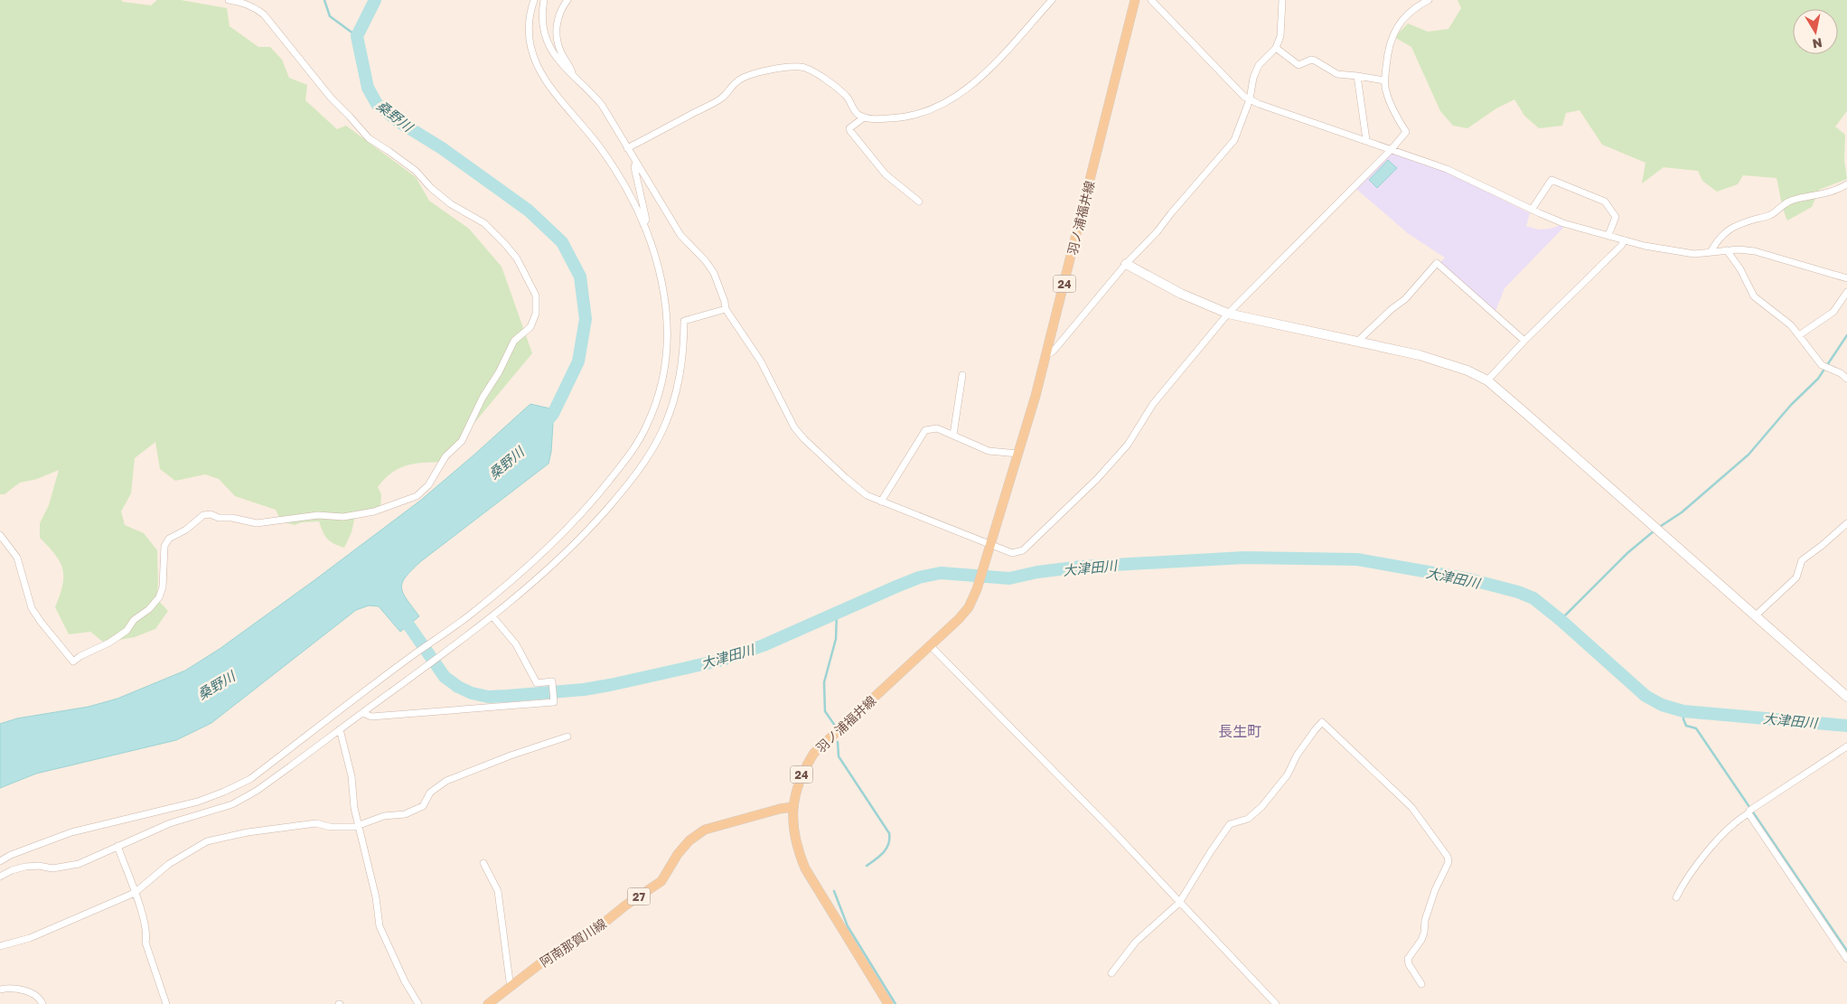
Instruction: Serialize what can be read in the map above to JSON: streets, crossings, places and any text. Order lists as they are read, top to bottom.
{
  "streets": {
    "main road": [
      "羽ノ浦福井線",
      "24",
      "27",
      "阿南那賀川線"
    ]
  },
  "crossings": [
    ["羽ノ浦福井線", "阿南那賀川線"]
  ],
  "districts": ["長生町"],
  "water": ["桑野川", "大津田川"],
  "north": "bottom"
}
